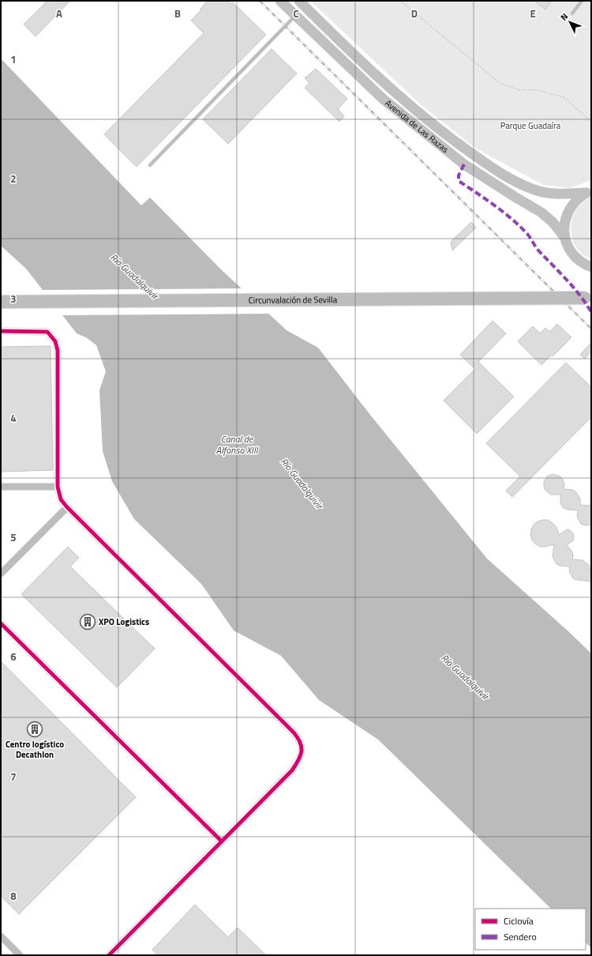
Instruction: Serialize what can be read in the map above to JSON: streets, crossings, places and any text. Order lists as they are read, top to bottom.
{
  "streets": {
    "highway": ["Circunvalación de Sevilla"],
    "main road": ["Avenida de Las Razas"]
  },
  "water": ["Río Guadalquivir", "Canal de Alfonso XIII"],
  "parks": ["Parque Guadaíra"],
  "places": {
    "building": ["XPO Logistics", "Centro logístico Decathlon"]
  },
  "legend": ["Ciclovía", "Sendero"],
  "north": "top left",
  "grid": {
    "columns": [
      "A",
      "B",
      "C",
      "D",
      "E"
    ],
    "rows": [
      "1",
      "2",
      "3",
      "4",
      "5",
      "6",
      "7",
      "8"
    ]
  }
}
